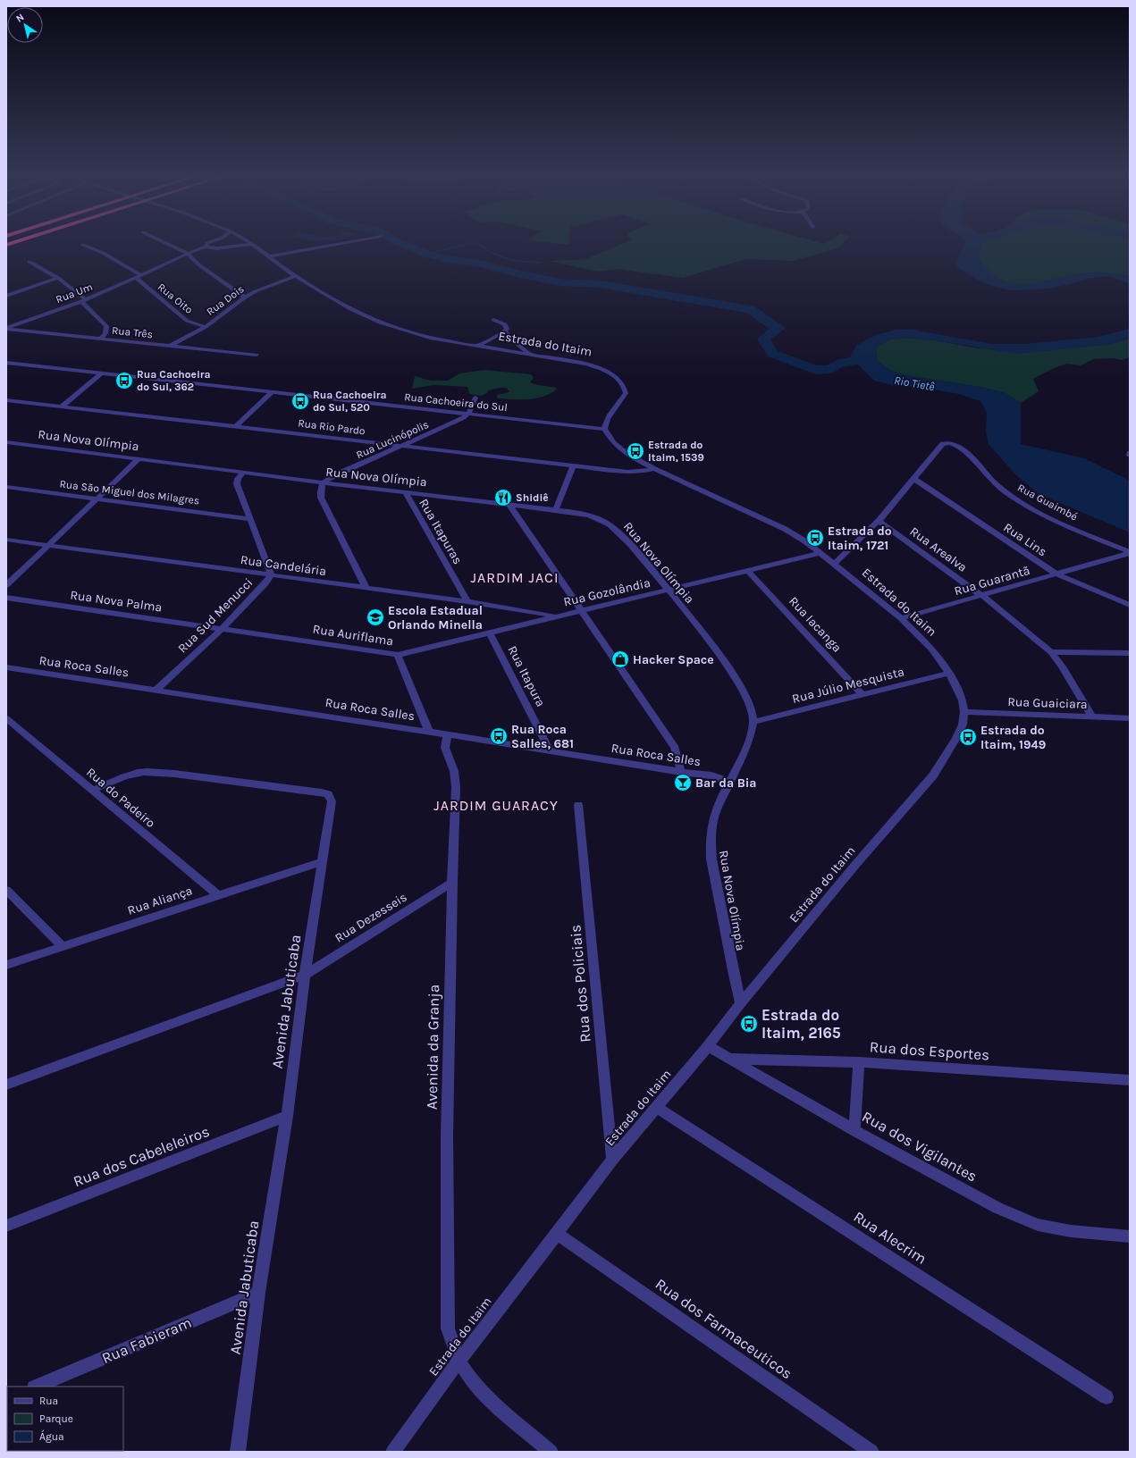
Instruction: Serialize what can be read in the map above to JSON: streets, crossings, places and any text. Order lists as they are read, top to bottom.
{
  "streets": {
    "street": [
      "Rua Um",
      "Rua Oito",
      "Rua Dois",
      "Rua Três",
      "Estrada do Itaim",
      "Rua Cachoeira do Sul",
      "Rua Rio Pardo",
      "Rua Lucinópolis",
      "Rua Nova Olímpia",
      "Rua São Miguel dos Milagres",
      "Rua Guaimbé",
      "Rua Itapuras",
      "Rua Lins",
      "Rua Arealva",
      "Rua Candelária",
      "Rua Guarantã",
      "Rua Gozolândia",
      "Rua Nova Palma",
      "Rua Sud Menucci",
      "Rua Iacanga",
      "Rua Auriflama",
      "Rua Roca Salles",
      "Rua Itapura",
      "Rua Júlio Mesquista",
      "Rua Guaiciara",
      "Rua do Padeiro",
      "Rua Aliança",
      "Rua Dezesseis",
      "Rua dos Policiais",
      "Avenida Jabuticaba",
      "Avenida da Granja",
      "Rua dos Esportes",
      "Rua dos Vigilantes",
      "Rua dos Cabeleleiros",
      "Rua Alecrim",
      "Rua dos Farmaceuticos",
      "Rua Fabieram"
    ]
  },
  "crossings": [
    ["Rua Um", "Rua Oito"],
    ["Rua Um", "Rua Três"],
    ["Rua Um", "Estrada do Itaim"],
    ["Rua Oito", "Rua Dois"],
    ["Rua Dois", "Rua Três"],
    ["Rua Dois", "Estrada do Itaim"],
    ["Estrada do Itaim", "Rua Cachoeira do Sul"],
    ["Estrada do Itaim", "Rua Rio Pardo"],
    ["Estrada do Itaim", "Rua Nova Olímpia"],
    ["Estrada do Itaim", "Rua Guaimbé"],
    ["Estrada do Itaim", "Rua Guarantã"],
    ["Estrada do Itaim", "Rua Gozolândia"],
    ["Estrada do Itaim", "Rua Júlio Mesquista"],
    ["Estrada do Itaim", "Rua Guaiciara"],
    ["Estrada do Itaim", "Rua dos Policiais"],
    ["Estrada do Itaim", "Avenida da Granja"],
    ["Estrada do Itaim", "Rua dos Vigilantes"],
    ["Estrada do Itaim", "Rua Alecrim"],
    ["Estrada do Itaim", "Rua dos Farmaceuticos"],
    ["Rua Cachoeira do Sul", "Rua Lucinópolis"],
    ["Rua Rio Pardo", "Rua Lucinópolis"],
    ["Rua Lucinópolis", "Rua Nova Olímpia"],
    ["Rua Nova Olímpia", "Rua Itapuras"],
    ["Rua Nova Olímpia", "Rua Gozolândia"],
    ["Rua Nova Olímpia", "Rua Sud Menucci"],
    ["Rua Nova Olímpia", "Rua Roca Salles"],
    ["Rua Nova Olímpia", "Rua Júlio Mesquista"],
    ["Rua São Miguel dos Milagres", "Rua Sud Menucci"],
    ["Rua Guaimbé", "Rua Lins"],
    ["Rua Guaimbé", "Rua Arealva"],
    ["Rua Guaimbé", "Rua Guarantã"],
    ["Rua Itapuras", "Rua Candelária"],
    ["Rua Lins", "Rua Guarantã"],
    ["Rua Arealva", "Rua Guarantã"],
    ["Rua Arealva", "Rua Guaiciara"],
    ["Rua Candelária", "Rua Gozolândia"],
    ["Rua Candelária", "Rua Sud Menucci"],
    ["Rua Gozolândia", "Rua Iacanga"],
    ["Rua Gozolândia", "Rua Auriflama"],
    ["Rua Gozolândia", "Rua Itapura"],
    ["Rua Nova Palma", "Rua Sud Menucci"],
    ["Rua Nova Palma", "Rua Auriflama"],
    ["Rua Sud Menucci", "Rua Auriflama"],
    ["Rua Sud Menucci", "Rua Roca Salles"],
    ["Rua Iacanga", "Rua Júlio Mesquista"],
    ["Rua Auriflama", "Rua Roca Salles"],
    ["Rua Roca Salles", "Rua Itapura"],
    ["Rua Roca Salles", "Avenida da Granja"],
    ["Rua do Padeiro", "Rua Aliança"],
    ["Rua do Padeiro", "Avenida Jabuticaba"],
    ["Rua Aliança", "Avenida Jabuticaba"],
    ["Rua Dezesseis", "Avenida Jabuticaba"],
    ["Rua Dezesseis", "Avenida da Granja"],
    ["Avenida Jabuticaba", "Rua dos Cabeleleiros"],
    ["Avenida Jabuticaba", "Rua Fabieram"],
    ["Rua dos Esportes", "Rua dos Vigilantes"]
  ],
  "districts": ["JARDIM JACI", "JARDIM GUARACY"],
  "water": ["Rio Tietê"],
  "places": {
    "bus stop": [
      "Rua Cachoeira do Sul, 362",
      "Rua Cachoeira do Sul, 520",
      "Estrada do Itaim, 1539",
      "Estrada do Itaim, 1721",
      "Rua Roca Salles, 681",
      "Estrada do Itaim, 1949",
      "Estrada do Itaim, 2165"
    ],
    "restaurant": ["Shidiê"],
    "school or university": ["Escola Estadual Orlando Minella"],
    "shop": ["Hacker Space"],
    "bar": ["Bar da Bia"]
  },
  "legend": ["Rua", "Parque", "Água"],
  "north": "top left"
}
